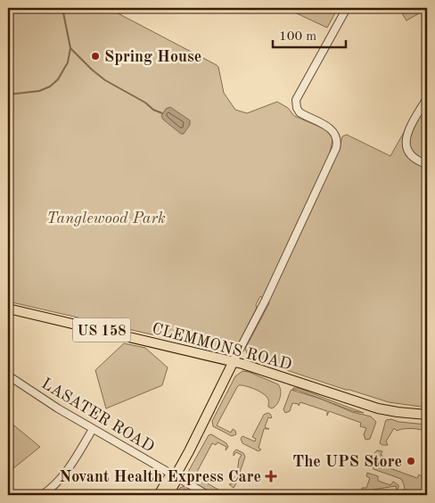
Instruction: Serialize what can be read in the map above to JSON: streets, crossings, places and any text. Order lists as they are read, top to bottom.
{
  "streets": {
    "main road": ["US 158", "CLEMMONS ROAD"],
    "street": ["LASATER ROAD"]
  },
  "parks": ["Tanglewood Park"],
  "places": {
    "other": ["Spring House", "The UPS Store"],
    "health": ["Novant Health Express Care"]
  },
  "scale_bar": "100 m"
}
